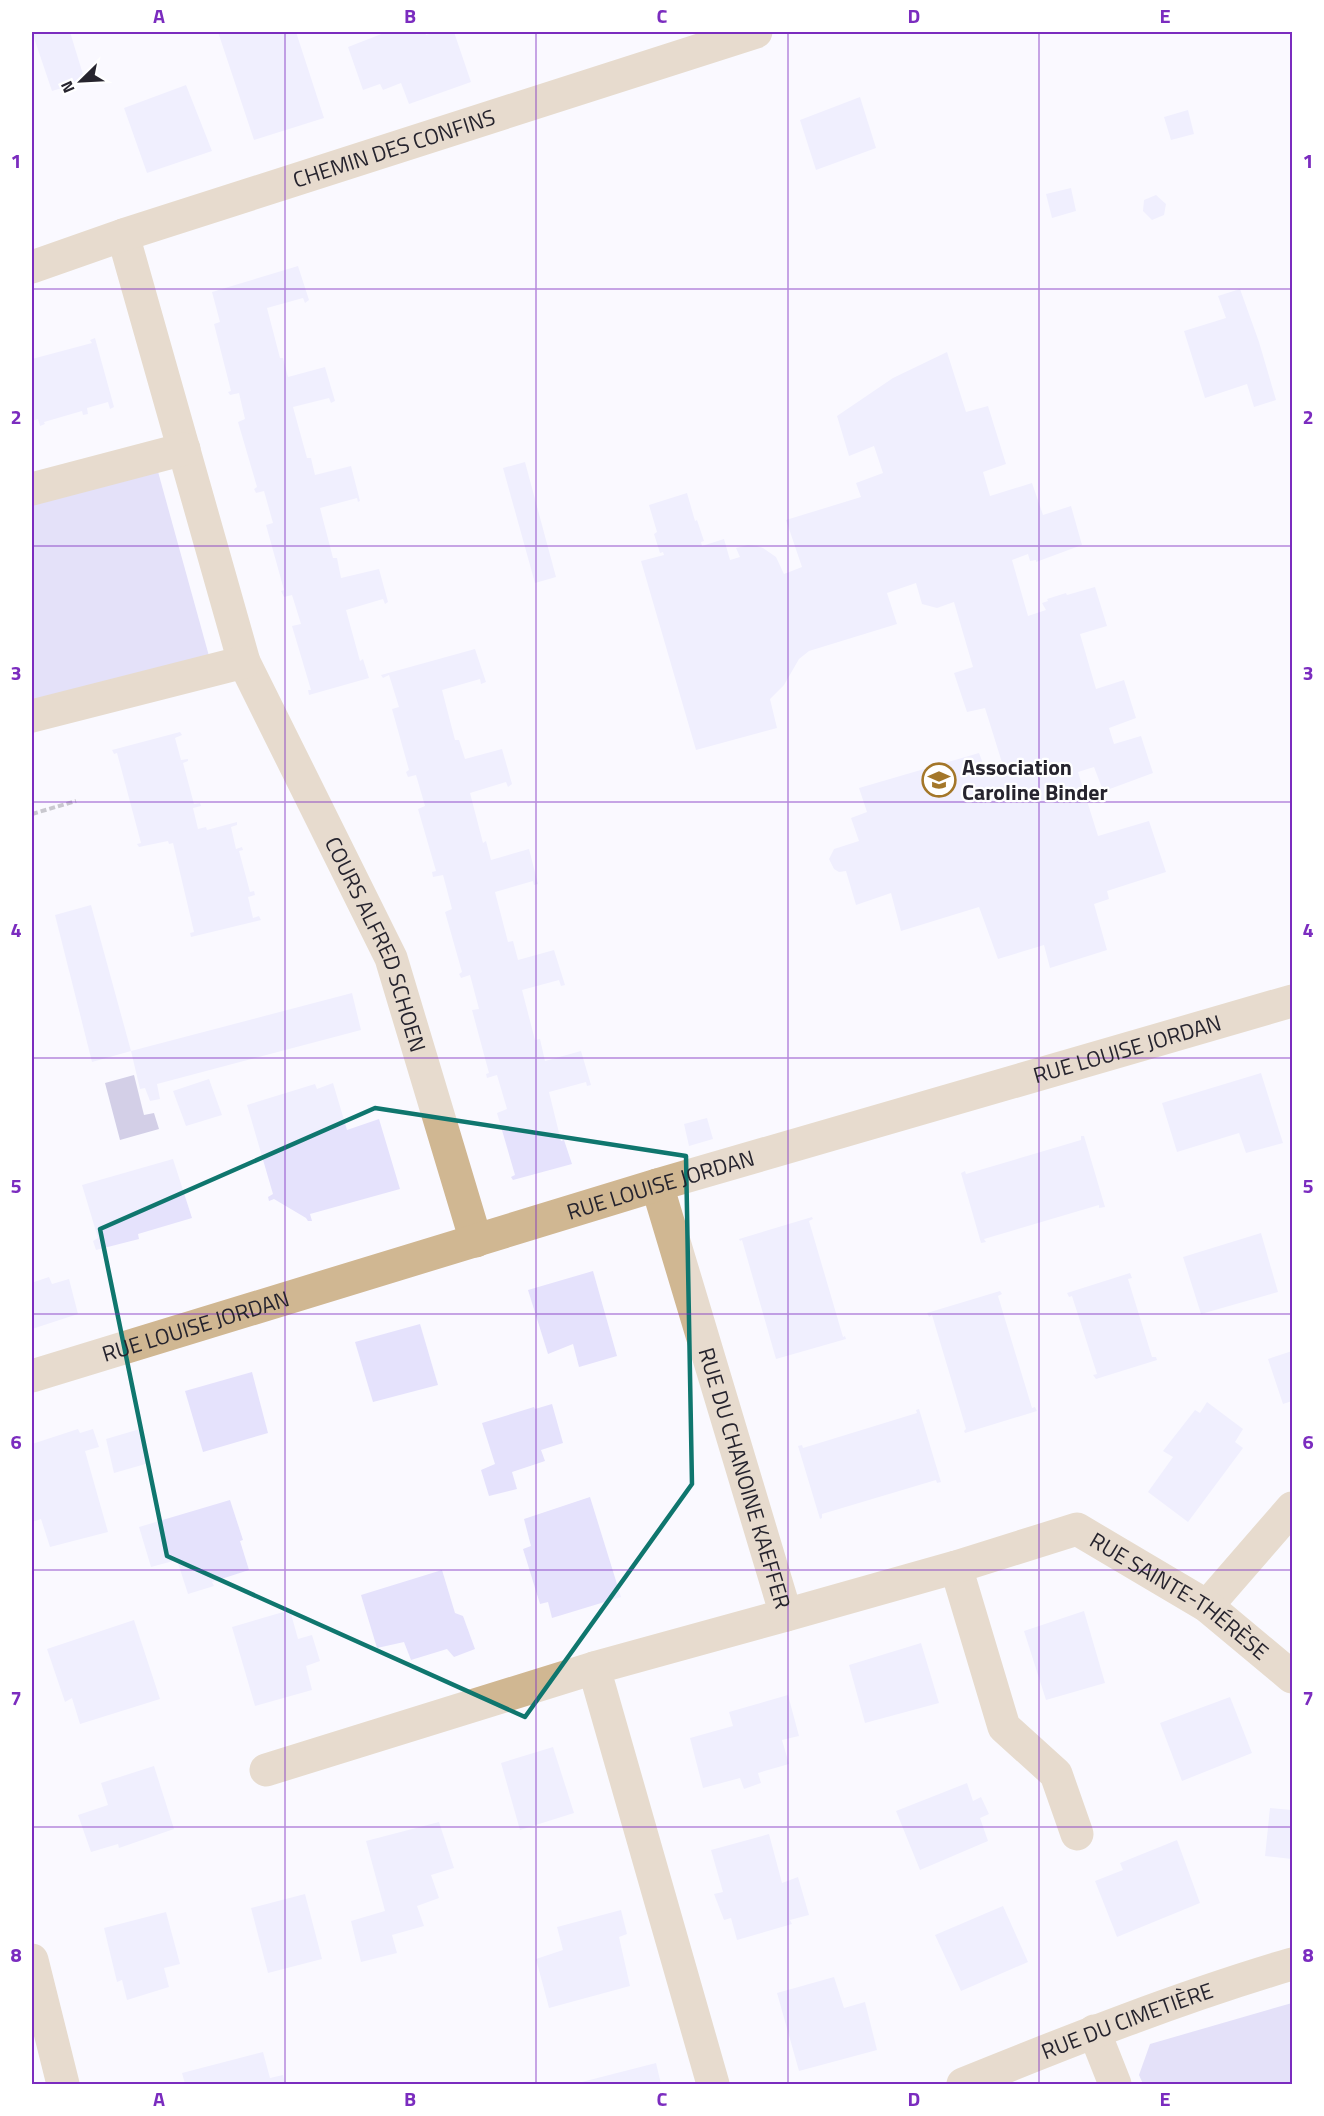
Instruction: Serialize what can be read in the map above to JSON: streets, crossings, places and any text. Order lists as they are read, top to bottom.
{
  "streets": {
    "street": [
      "CHEMIN DES CONFINS",
      "COURS ALFRED SCHOEN",
      "RUE LOUISE JORDAN",
      "RUE DU CHANOINE KAEFFER",
      "RUE SAINTE-THÉRÈSE",
      "RUE DU CIMETIÈRE"
    ]
  },
  "crossings": [
    ["CHEMIN DES CONFINS", "COURS ALFRED SCHOEN"],
    ["COURS ALFRED SCHOEN", "RUE LOUISE JORDAN"],
    ["RUE LOUISE JORDAN", "RUE DU CHANOINE KAEFFER"],
    ["RUE DU CHANOINE KAEFFER", "RUE SAINTE-THÉRÈSE"]
  ],
  "places": {
    "school or university": ["Association Caroline Binder"]
  },
  "north": "bottom left",
  "grid": {
    "columns": [
      "A",
      "B",
      "C",
      "D",
      "E"
    ],
    "rows": [
      "1",
      "2",
      "3",
      "4",
      "5",
      "6",
      "7",
      "8"
    ]
  }
}
